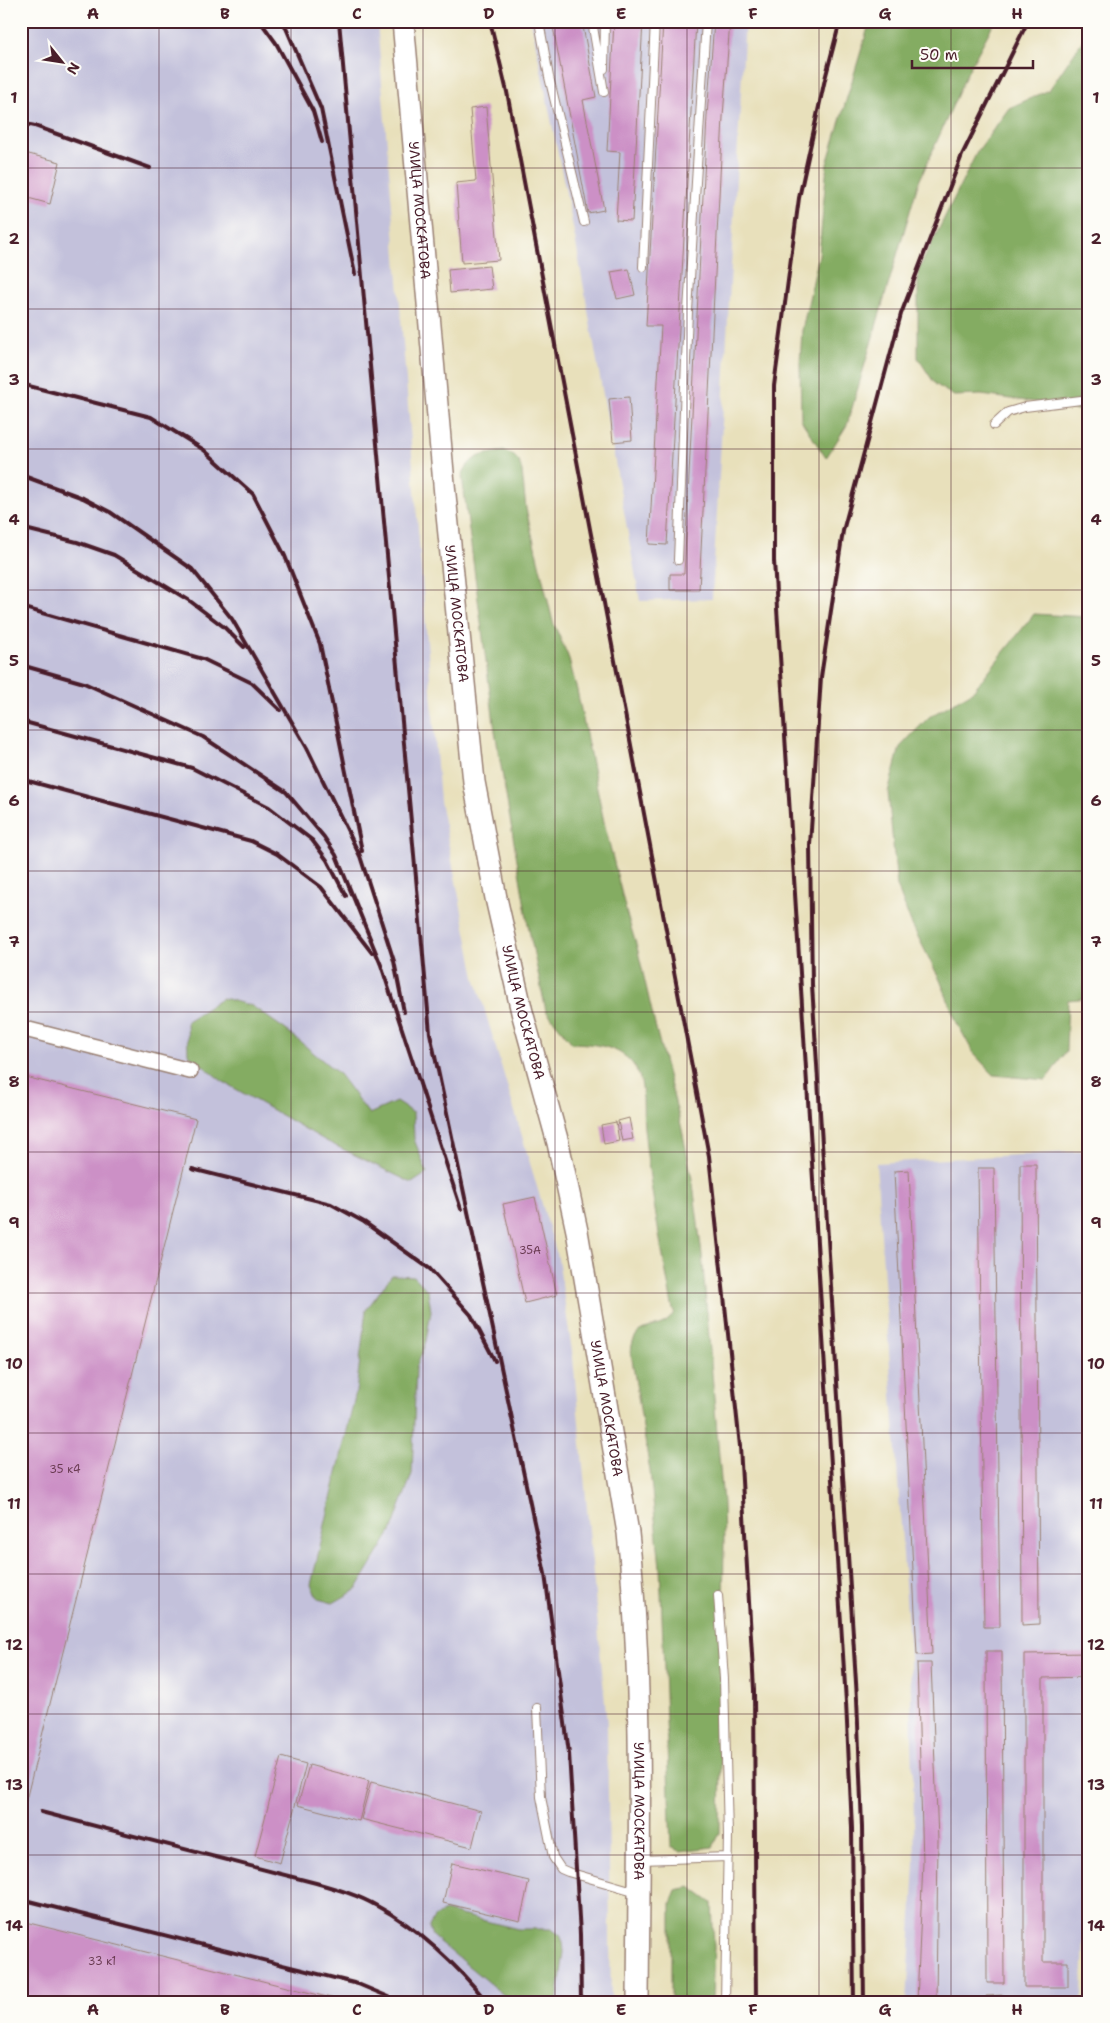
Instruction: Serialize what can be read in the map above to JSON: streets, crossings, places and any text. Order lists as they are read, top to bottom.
{
  "streets": {
    "main road": ["УЛИЦА МОСКАТОВА"]
  },
  "house_numbers": ["35А", "35 к4", "33 к1"],
  "scale_bar": "50 m",
  "north": "bottom right",
  "grid": {
    "columns": [
      "A",
      "B",
      "C",
      "D",
      "E",
      "F",
      "G",
      "H"
    ],
    "rows": [
      "1",
      "2",
      "3",
      "4",
      "5",
      "6",
      "7",
      "8",
      "9",
      "10",
      "11",
      "12",
      "13",
      "14"
    ]
  }
}
